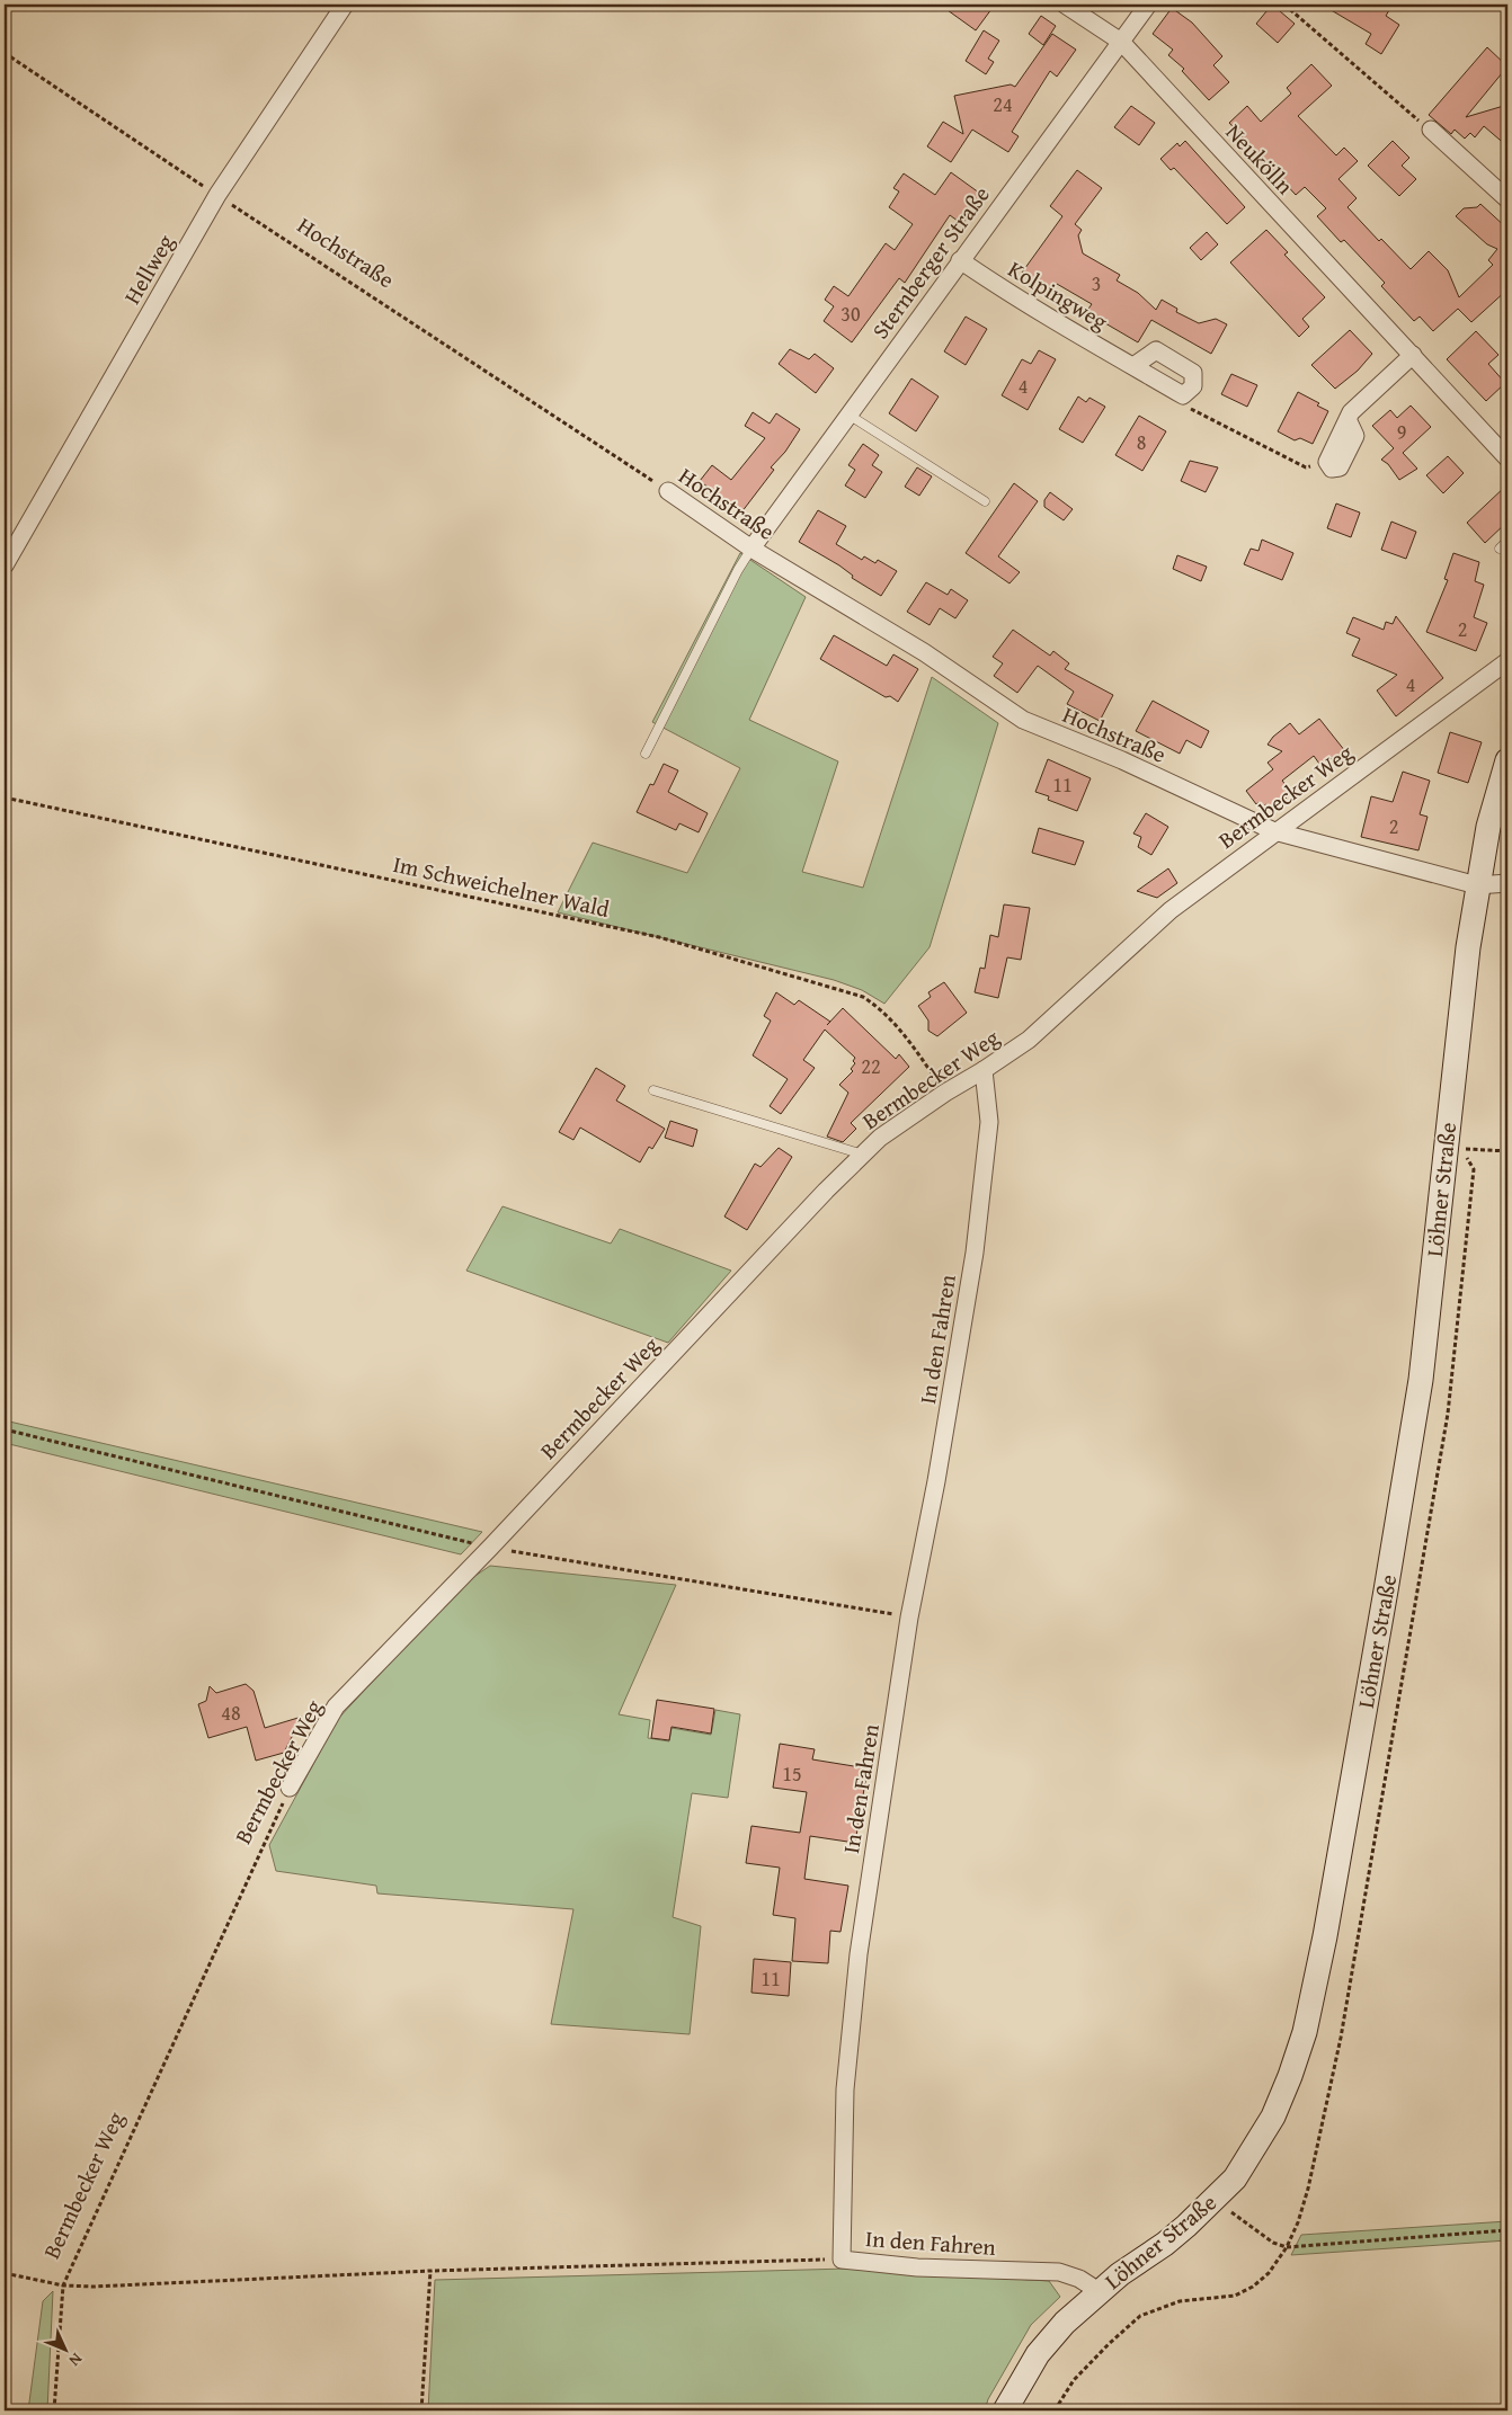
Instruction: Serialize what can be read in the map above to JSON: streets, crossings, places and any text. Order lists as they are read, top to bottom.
{
  "streets": {
    "main road": ["Löhner Straße"],
    "street": [
      "Neukölln",
      "Hochstraße",
      "Sternberger Straße",
      "Hellweg",
      "Kolpingweg",
      "Bermbecker Weg",
      "In den Fahren"
    ],
    "path": ["Im Schweichelner Wald"]
  },
  "crossings": [
    ["Neukölln", "Sternberger Straße"],
    ["Hochstraße", "Sternberger Straße"],
    ["Hochstraße", "Hellweg"],
    ["Hochstraße", "Bermbecker Weg"],
    ["Hochstraße", "Löhner Straße"],
    ["Sternberger Straße", "Kolpingweg"],
    ["Bermbecker Weg", "Im Schweichelner Wald"],
    ["Bermbecker Weg", "In den Fahren"],
    ["Löhner Straße", "In den Fahren"]
  ],
  "house_numbers": [
    "24",
    "3",
    "30",
    "4",
    "9",
    "8",
    "2",
    "4",
    "11",
    "2",
    "22",
    "48",
    "15",
    "11"
  ],
  "north": "bottom right"
}
